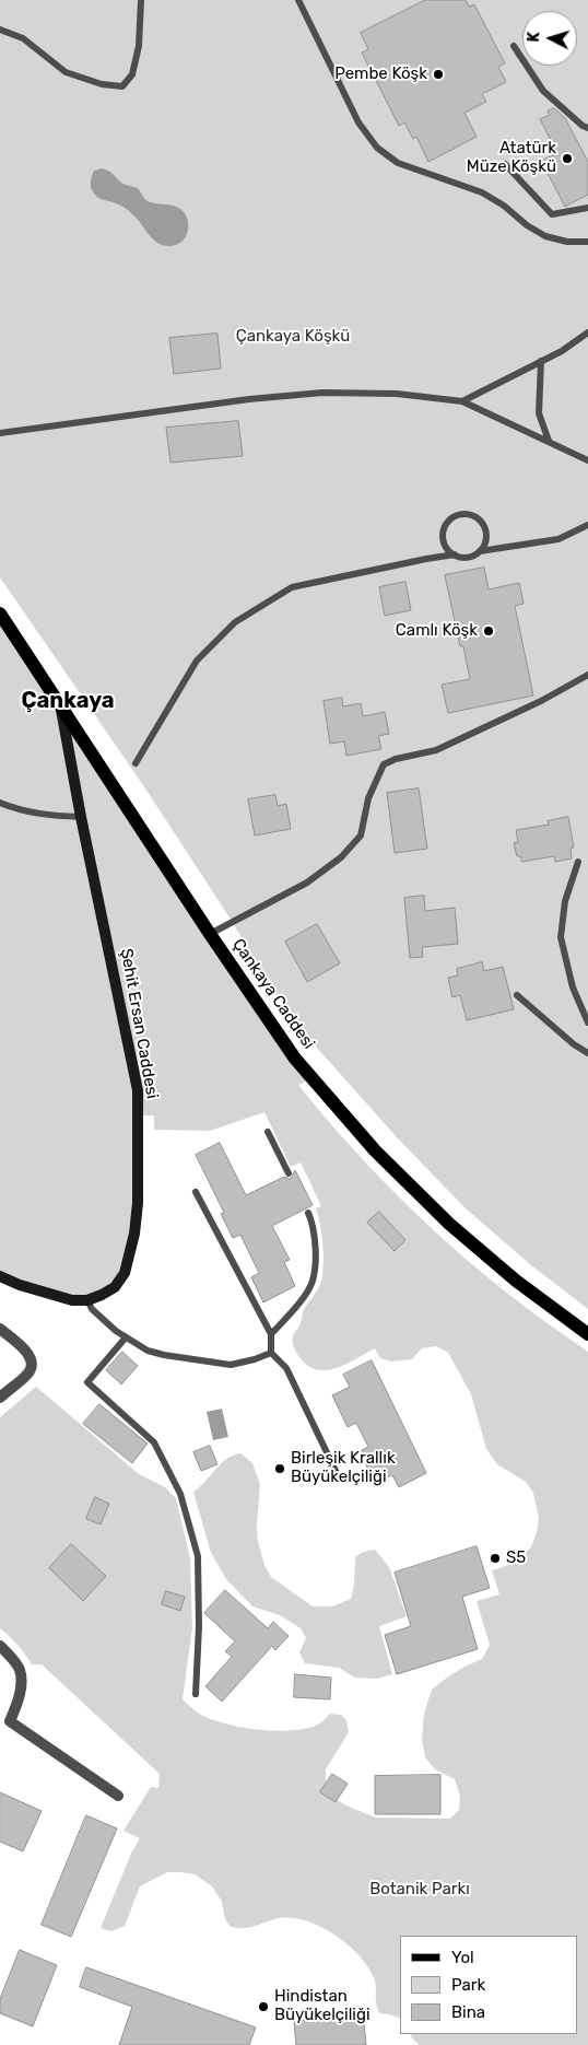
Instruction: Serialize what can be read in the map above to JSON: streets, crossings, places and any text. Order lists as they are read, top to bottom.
{
  "streets": {
    "main road": ["Çankaya Caddesi", "Şehit Ersan Caddesi"]
  },
  "crossings": [
    ["Çankaya Caddesi", "Şehit Ersan Caddesi"]
  ],
  "districts": ["Çankaya"],
  "parks": ["Çankaya Köşkü", "Botanik Parkı"],
  "places": [
    "Pembe Köşk",
    "Atatürk Müze Köşkü",
    "Camlı Köşk",
    "Birleşik Krallık Büyükelçiliği",
    "S5",
    "Hindistan Büyükelçiliği"
  ],
  "legend": ["Yol", "Park", "Bina"],
  "north": "left"
}
